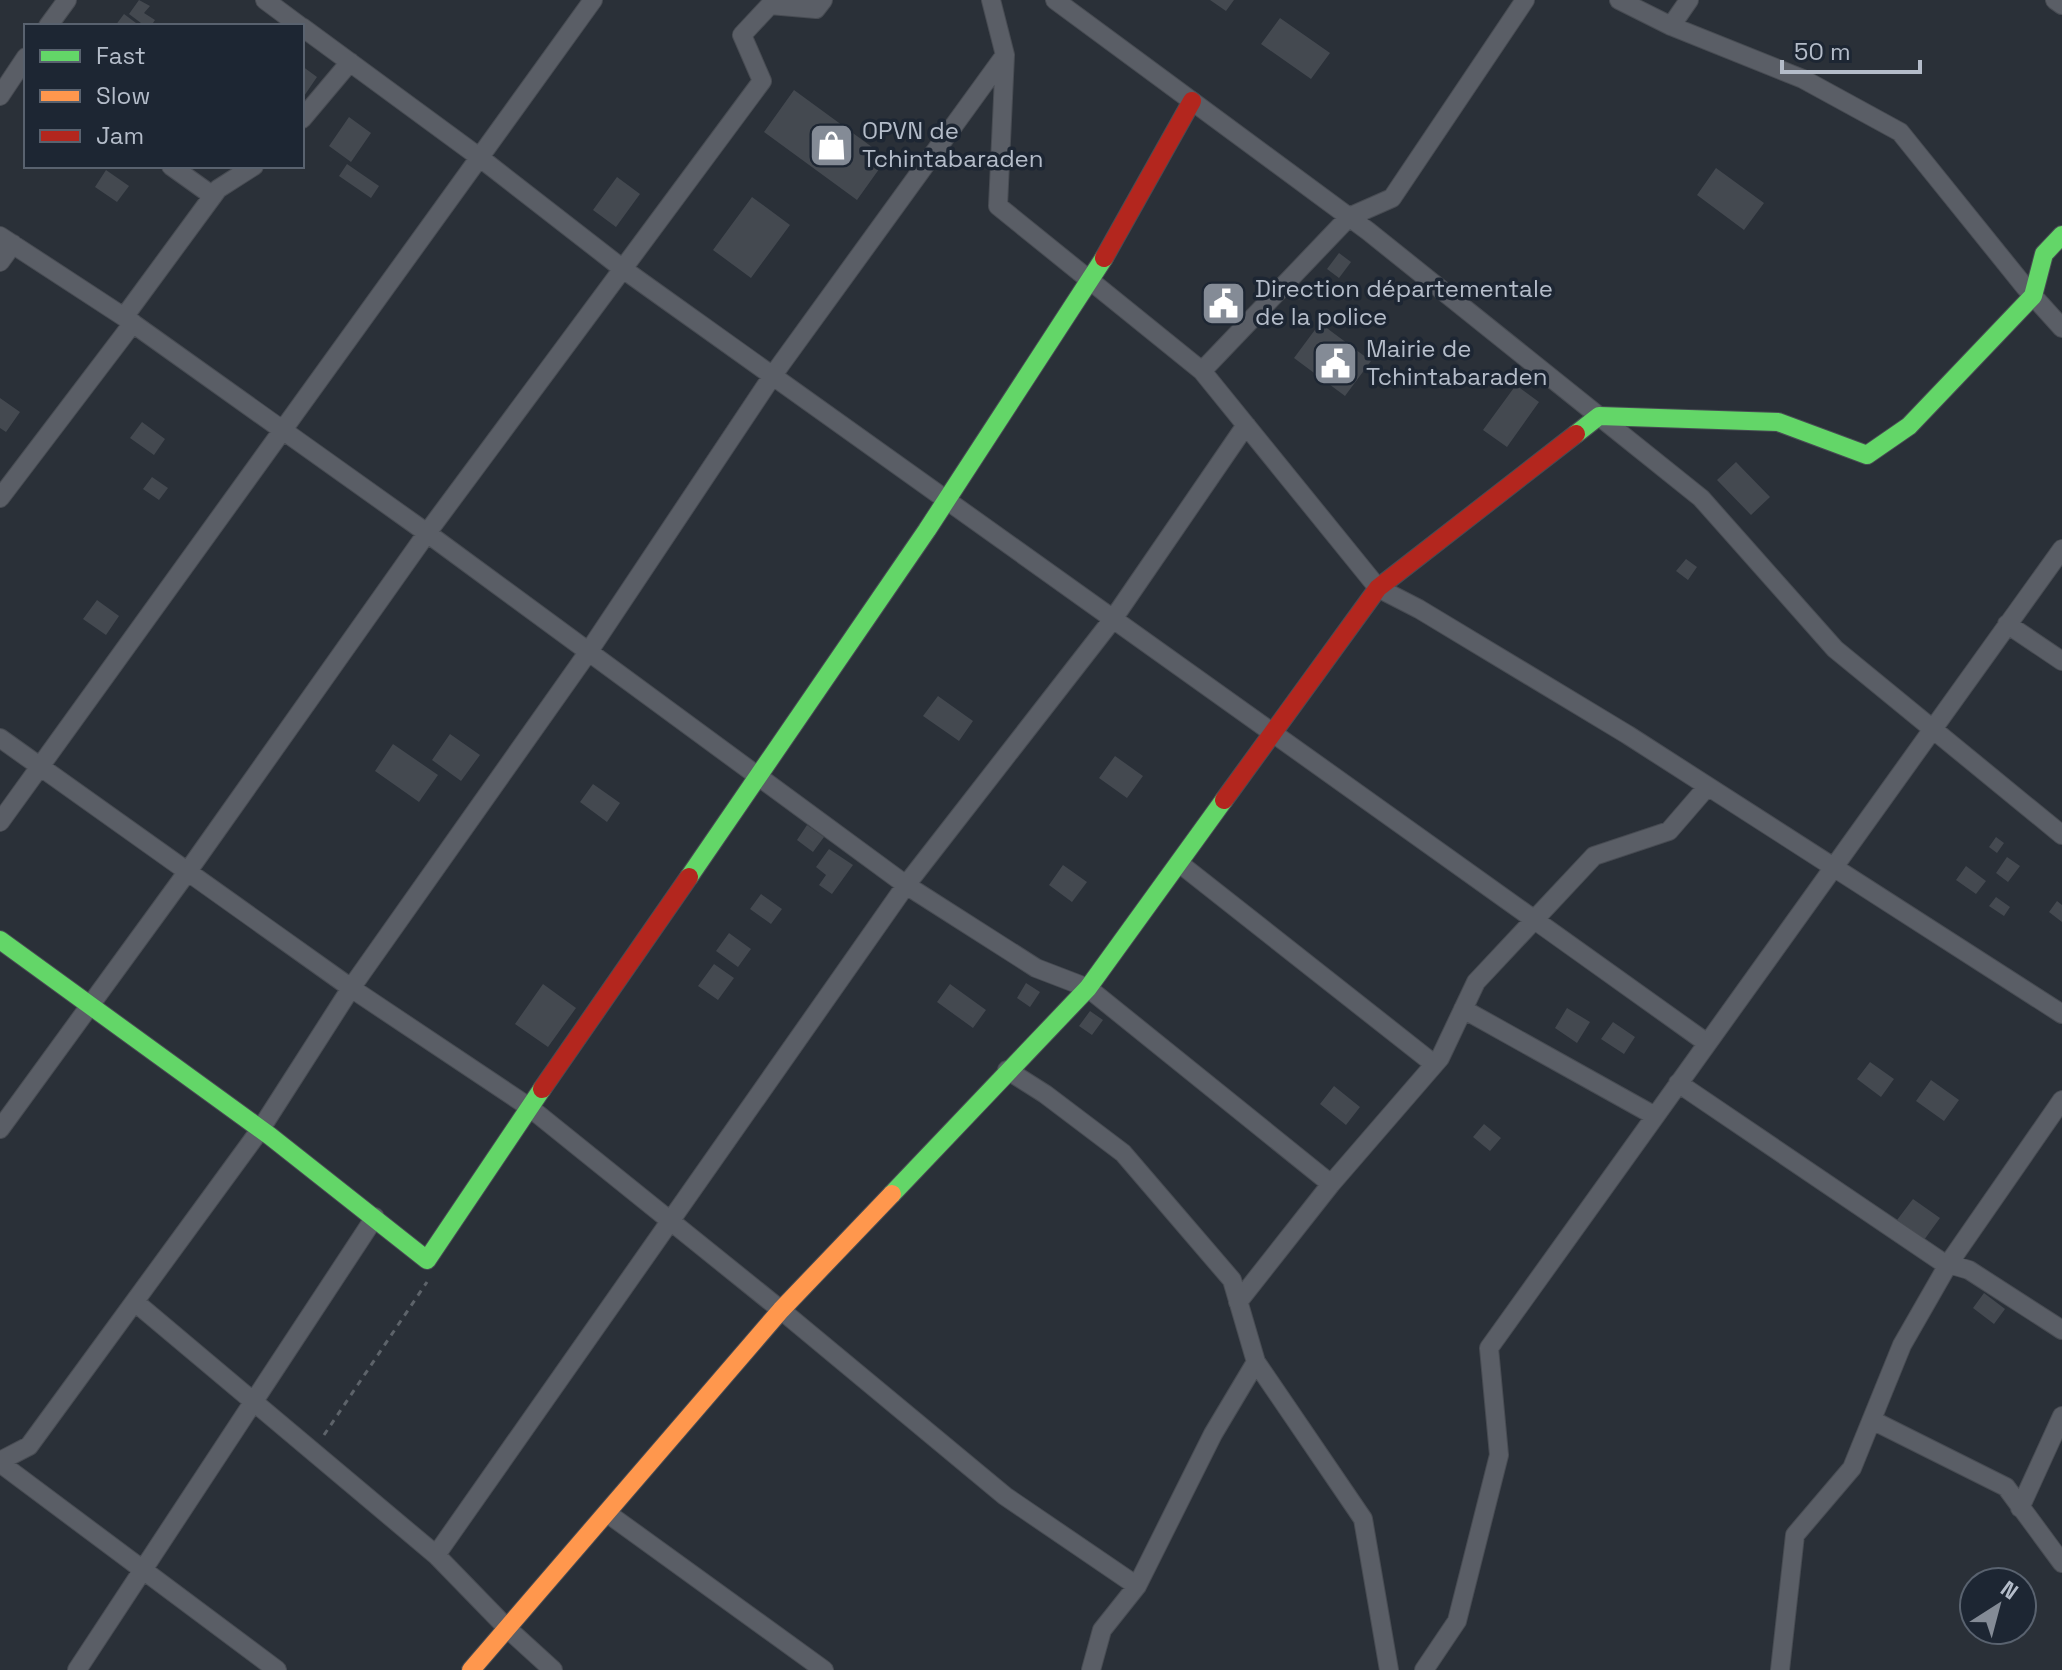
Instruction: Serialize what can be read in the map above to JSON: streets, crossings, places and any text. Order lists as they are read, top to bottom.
{
  "places": {
    "shop": ["OPVN de Tchintabaraden"],
    "public building": ["Direction départementale de la police", "Mairie de Tchintabaraden"]
  },
  "legend": ["Fast", "Slow", "Jam"],
  "scale_bar": "50 m",
  "north": "top right"
}
